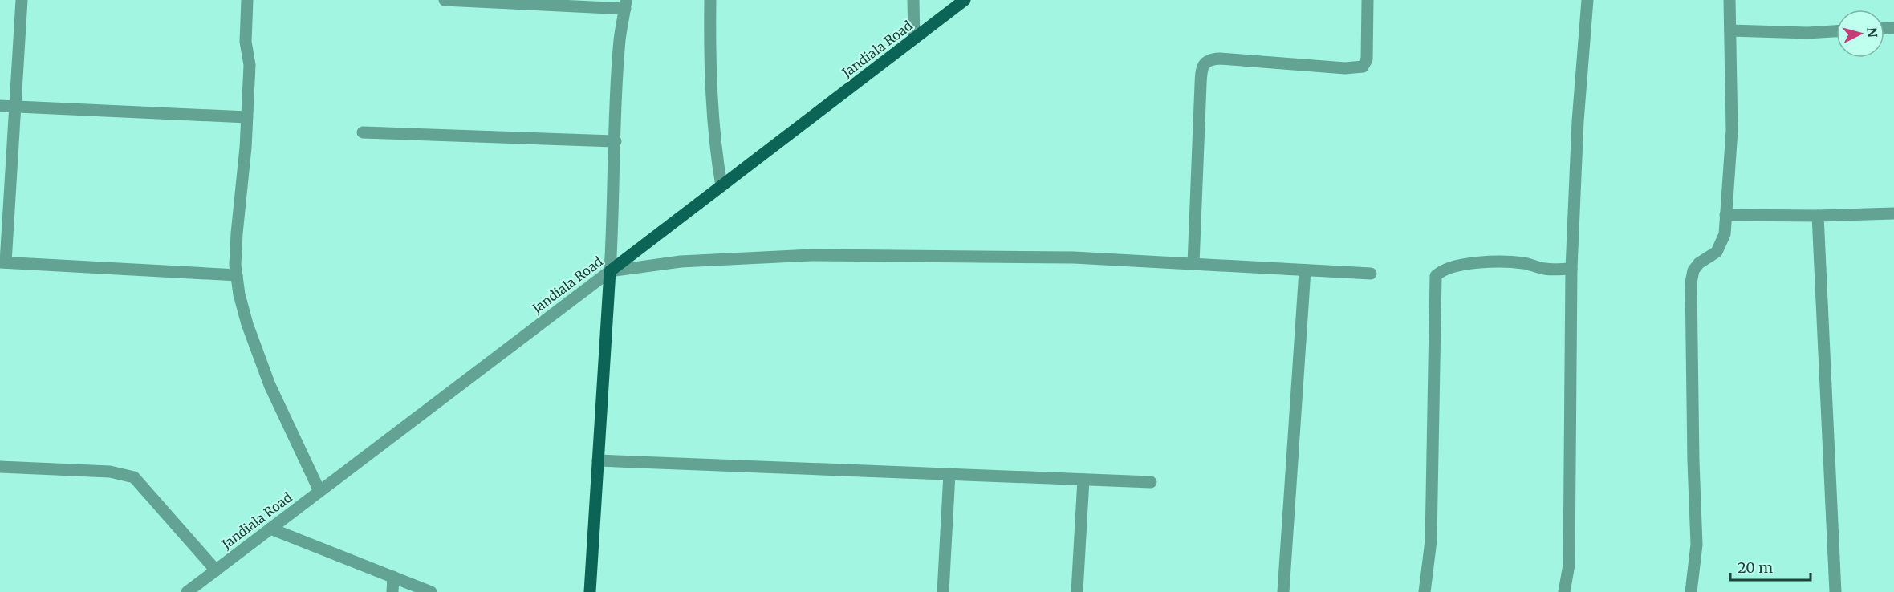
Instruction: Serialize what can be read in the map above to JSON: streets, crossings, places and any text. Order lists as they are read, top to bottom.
{
  "streets": {
    "main road": ["Jandiala Road"]
  },
  "scale_bar": "20 m",
  "north": "right"
}
